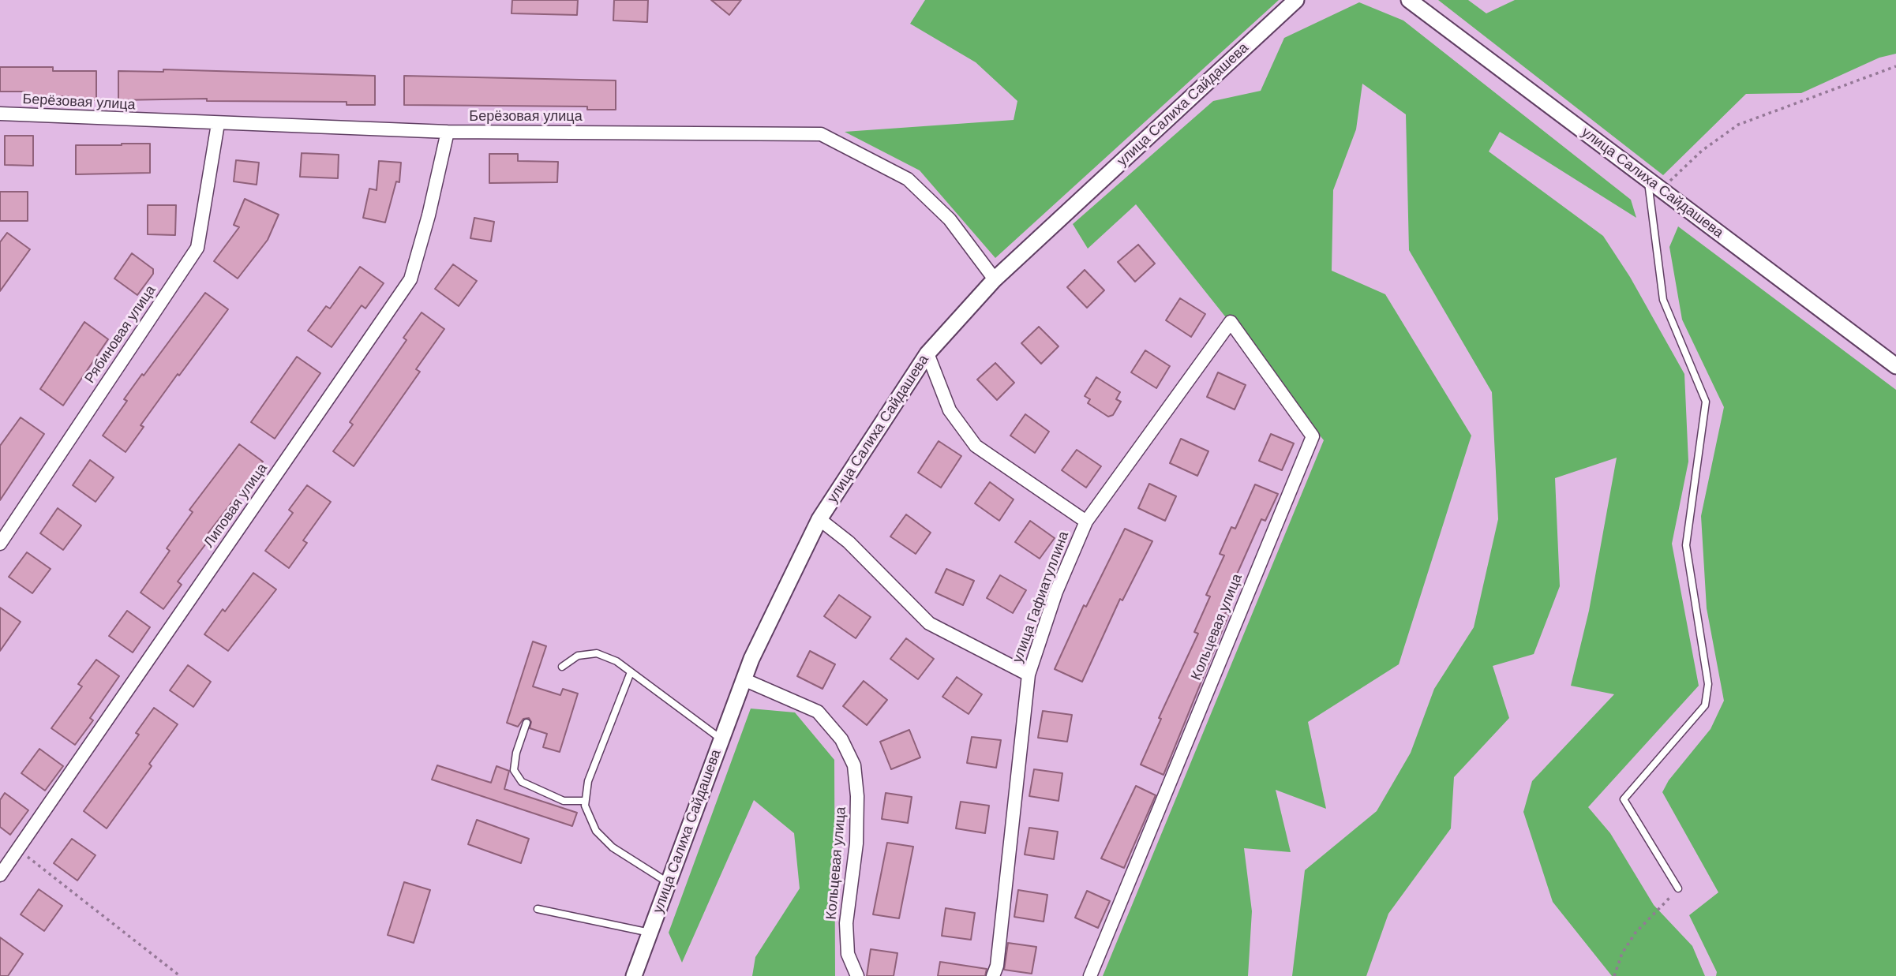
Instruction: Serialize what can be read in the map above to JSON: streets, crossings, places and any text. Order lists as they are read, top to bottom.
{
  "streets": {
    "street": [
      "Берёзовая улица",
      "улица Салиха Сайдашева",
      "Рябиновая улица",
      "Липовая улица",
      "улица Гафиатуллина",
      "Кольцевая улица"
    ]
  },
  "crossings": [
    ["Берёзовая улица", "улица Салиха Сайдашева"],
    ["Берёзовая улица", "Рябиновая улица"],
    ["Берёзовая улица", "Липовая улица"],
    ["улица Салиха Сайдашева", "Кольцевая улица"],
    ["улица Гафиатуллина", "Кольцевая улица"]
  ]
}
